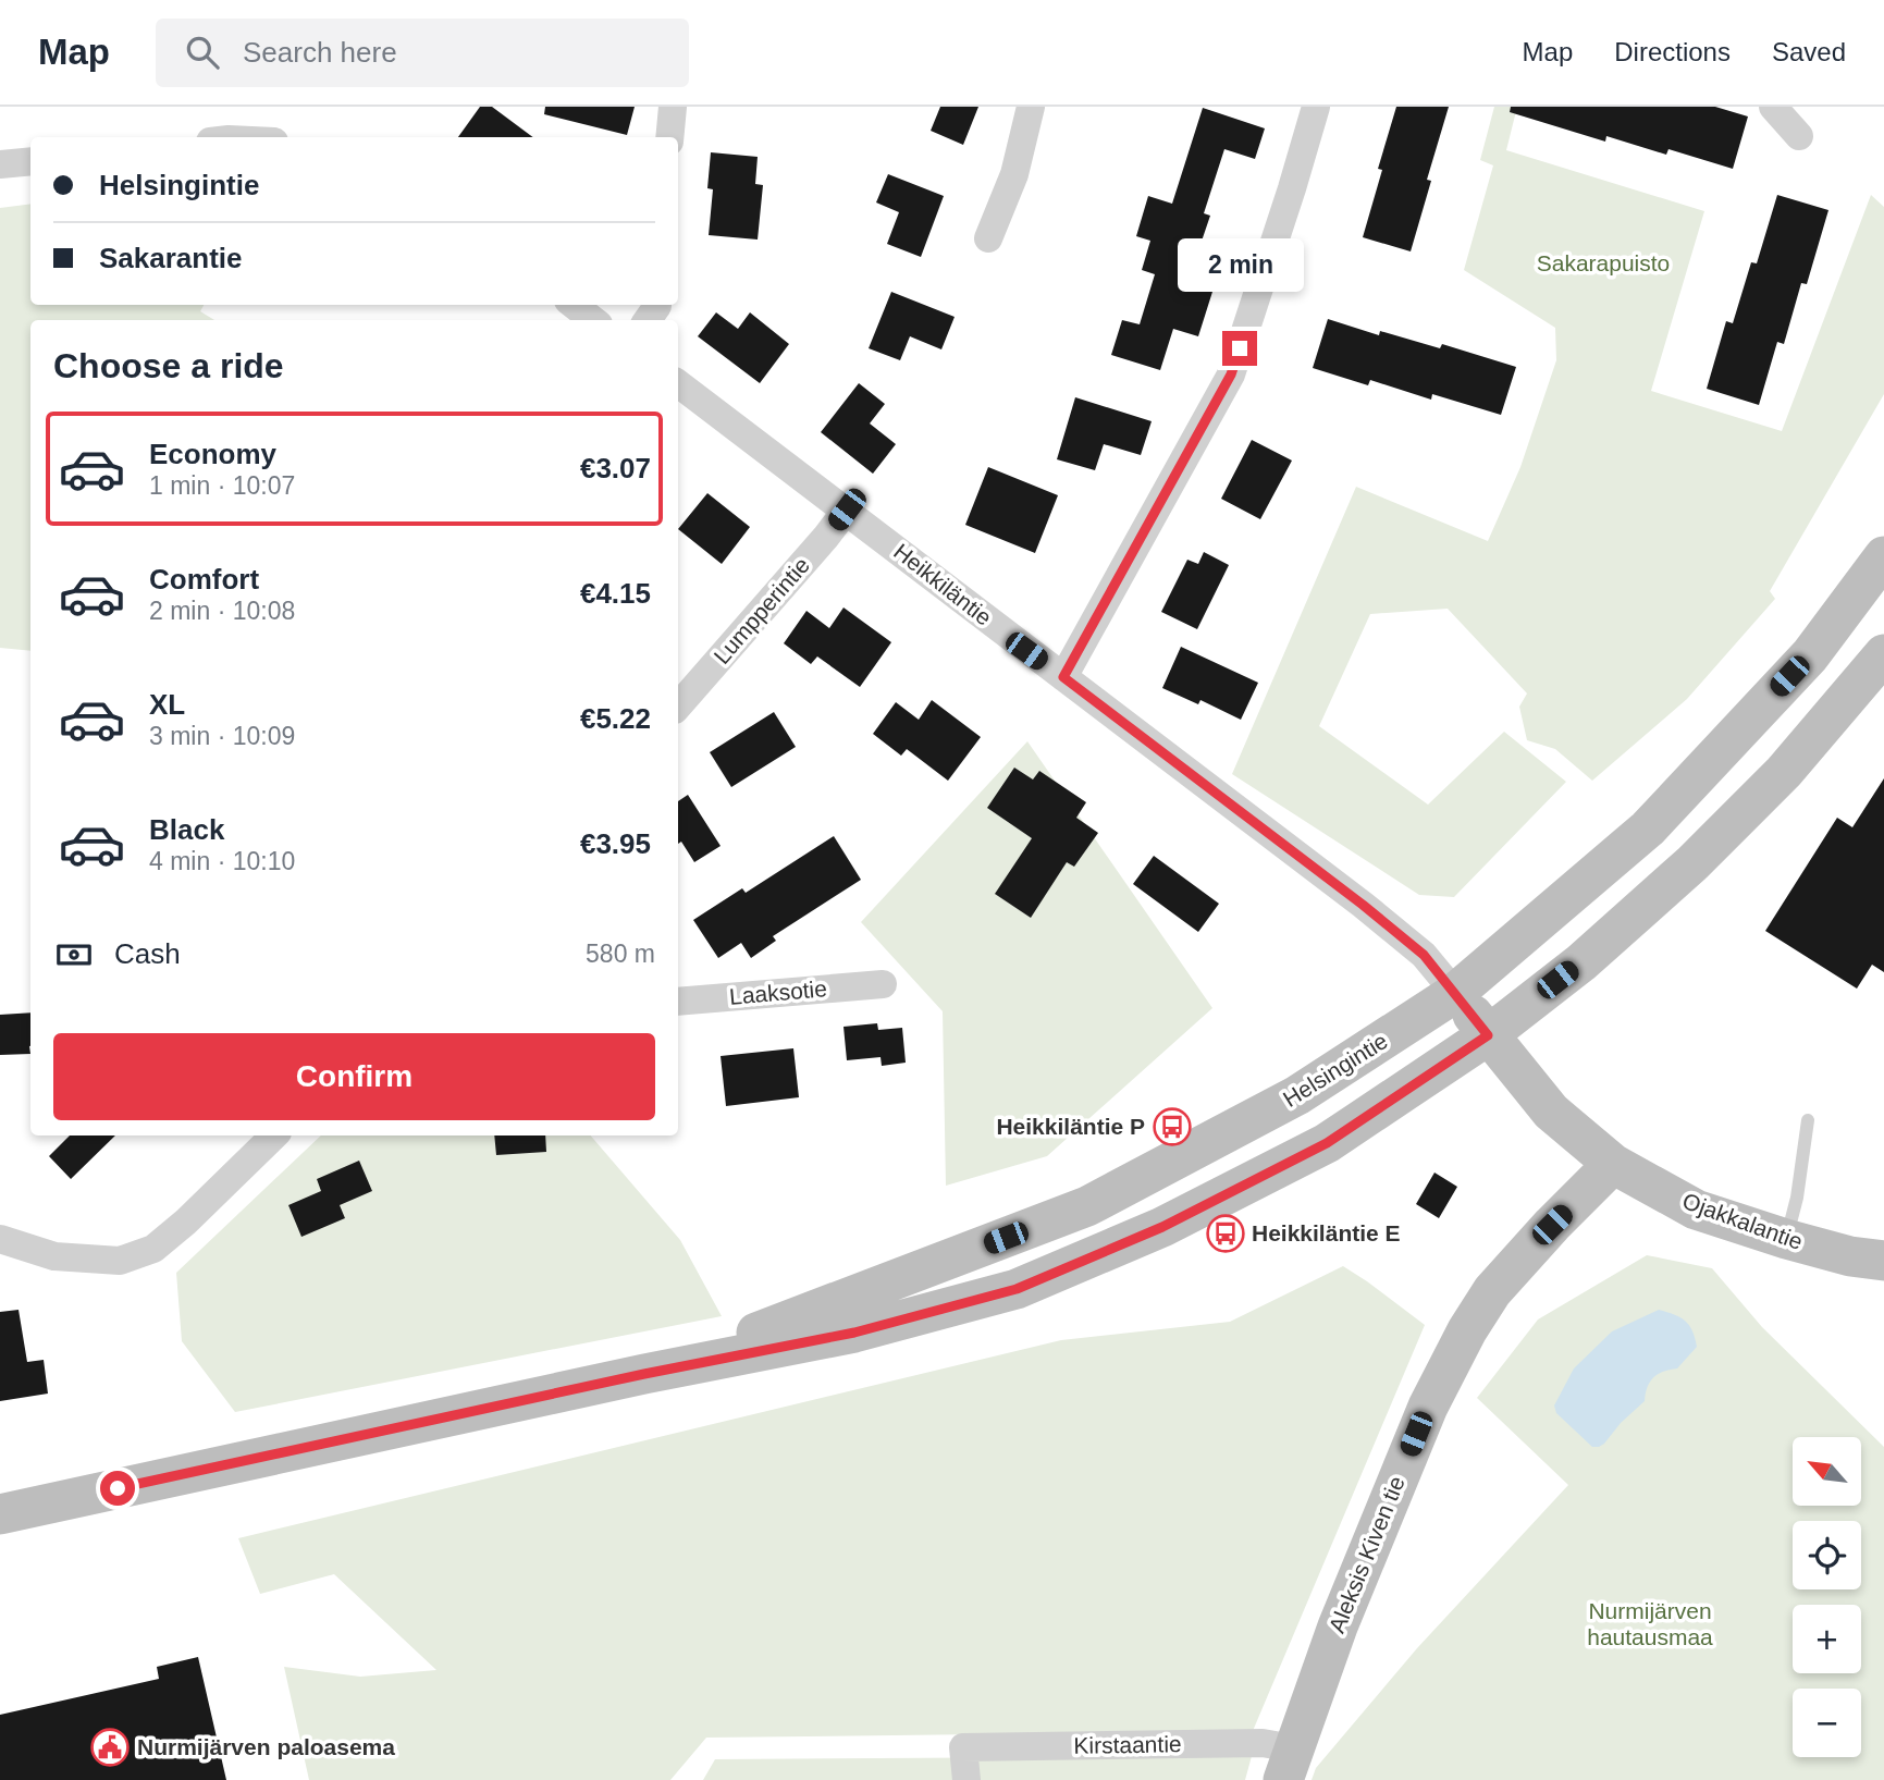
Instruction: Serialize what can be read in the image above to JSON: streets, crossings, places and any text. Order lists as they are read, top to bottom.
{
  "streets": {
    "main road": ["Helsingintie", "Ojakkalantie", "Aleksis Kiven tie"],
    "street": [
      "Heikkiläntie",
      "Lumpperintie",
      "Laaksotie",
      "Kirstaantie"
    ]
  },
  "crossings": [
    ["Heikkiläntie", "Lumpperintie"],
    ["Heikkiläntie", "Helsingintie"],
    ["Heikkiläntie", "Ojakkalantie"],
    ["Helsingintie", "Ojakkalantie"],
    ["Ojakkalantie", "Aleksis Kiven tie"],
    ["Aleksis Kiven tie", "Kirstaantie"]
  ],
  "parks": ["Sakarapuisto", "Nurmijärven hautausmaa"],
  "places": {
    "bus stop": ["Heikkiläntie P", "Heikkiläntie E"],
    "public building": ["Nurmijärven paloasema"]
  },
  "north": "top left",
  "page": {
    "header": "Map",
    "search": "Search here",
    "nav": ["Map", "Directions", "Saved"],
    "banner": ["Helsingintie", "Sakarantie"],
    "bubble": "2 min",
    "heading": "Choose a ride",
    "list": [
      {
        "name": "Economy",
        "note": "1 min · 10:07",
        "value": "€3.07"
      },
      {
        "name": "Comfort",
        "note": "2 min · 10:08",
        "value": "€4.15"
      },
      {
        "name": "XL",
        "note": "3 min · 10:09",
        "value": "€5.22"
      },
      {
        "name": "Black",
        "note": "4 min · 10:10",
        "value": "€3.95"
      }
    ],
    "pay": ["Cash", "580 m"],
    "buttons": "Confirm",
    "map_buttons": ["+", "−"]
  }
}
